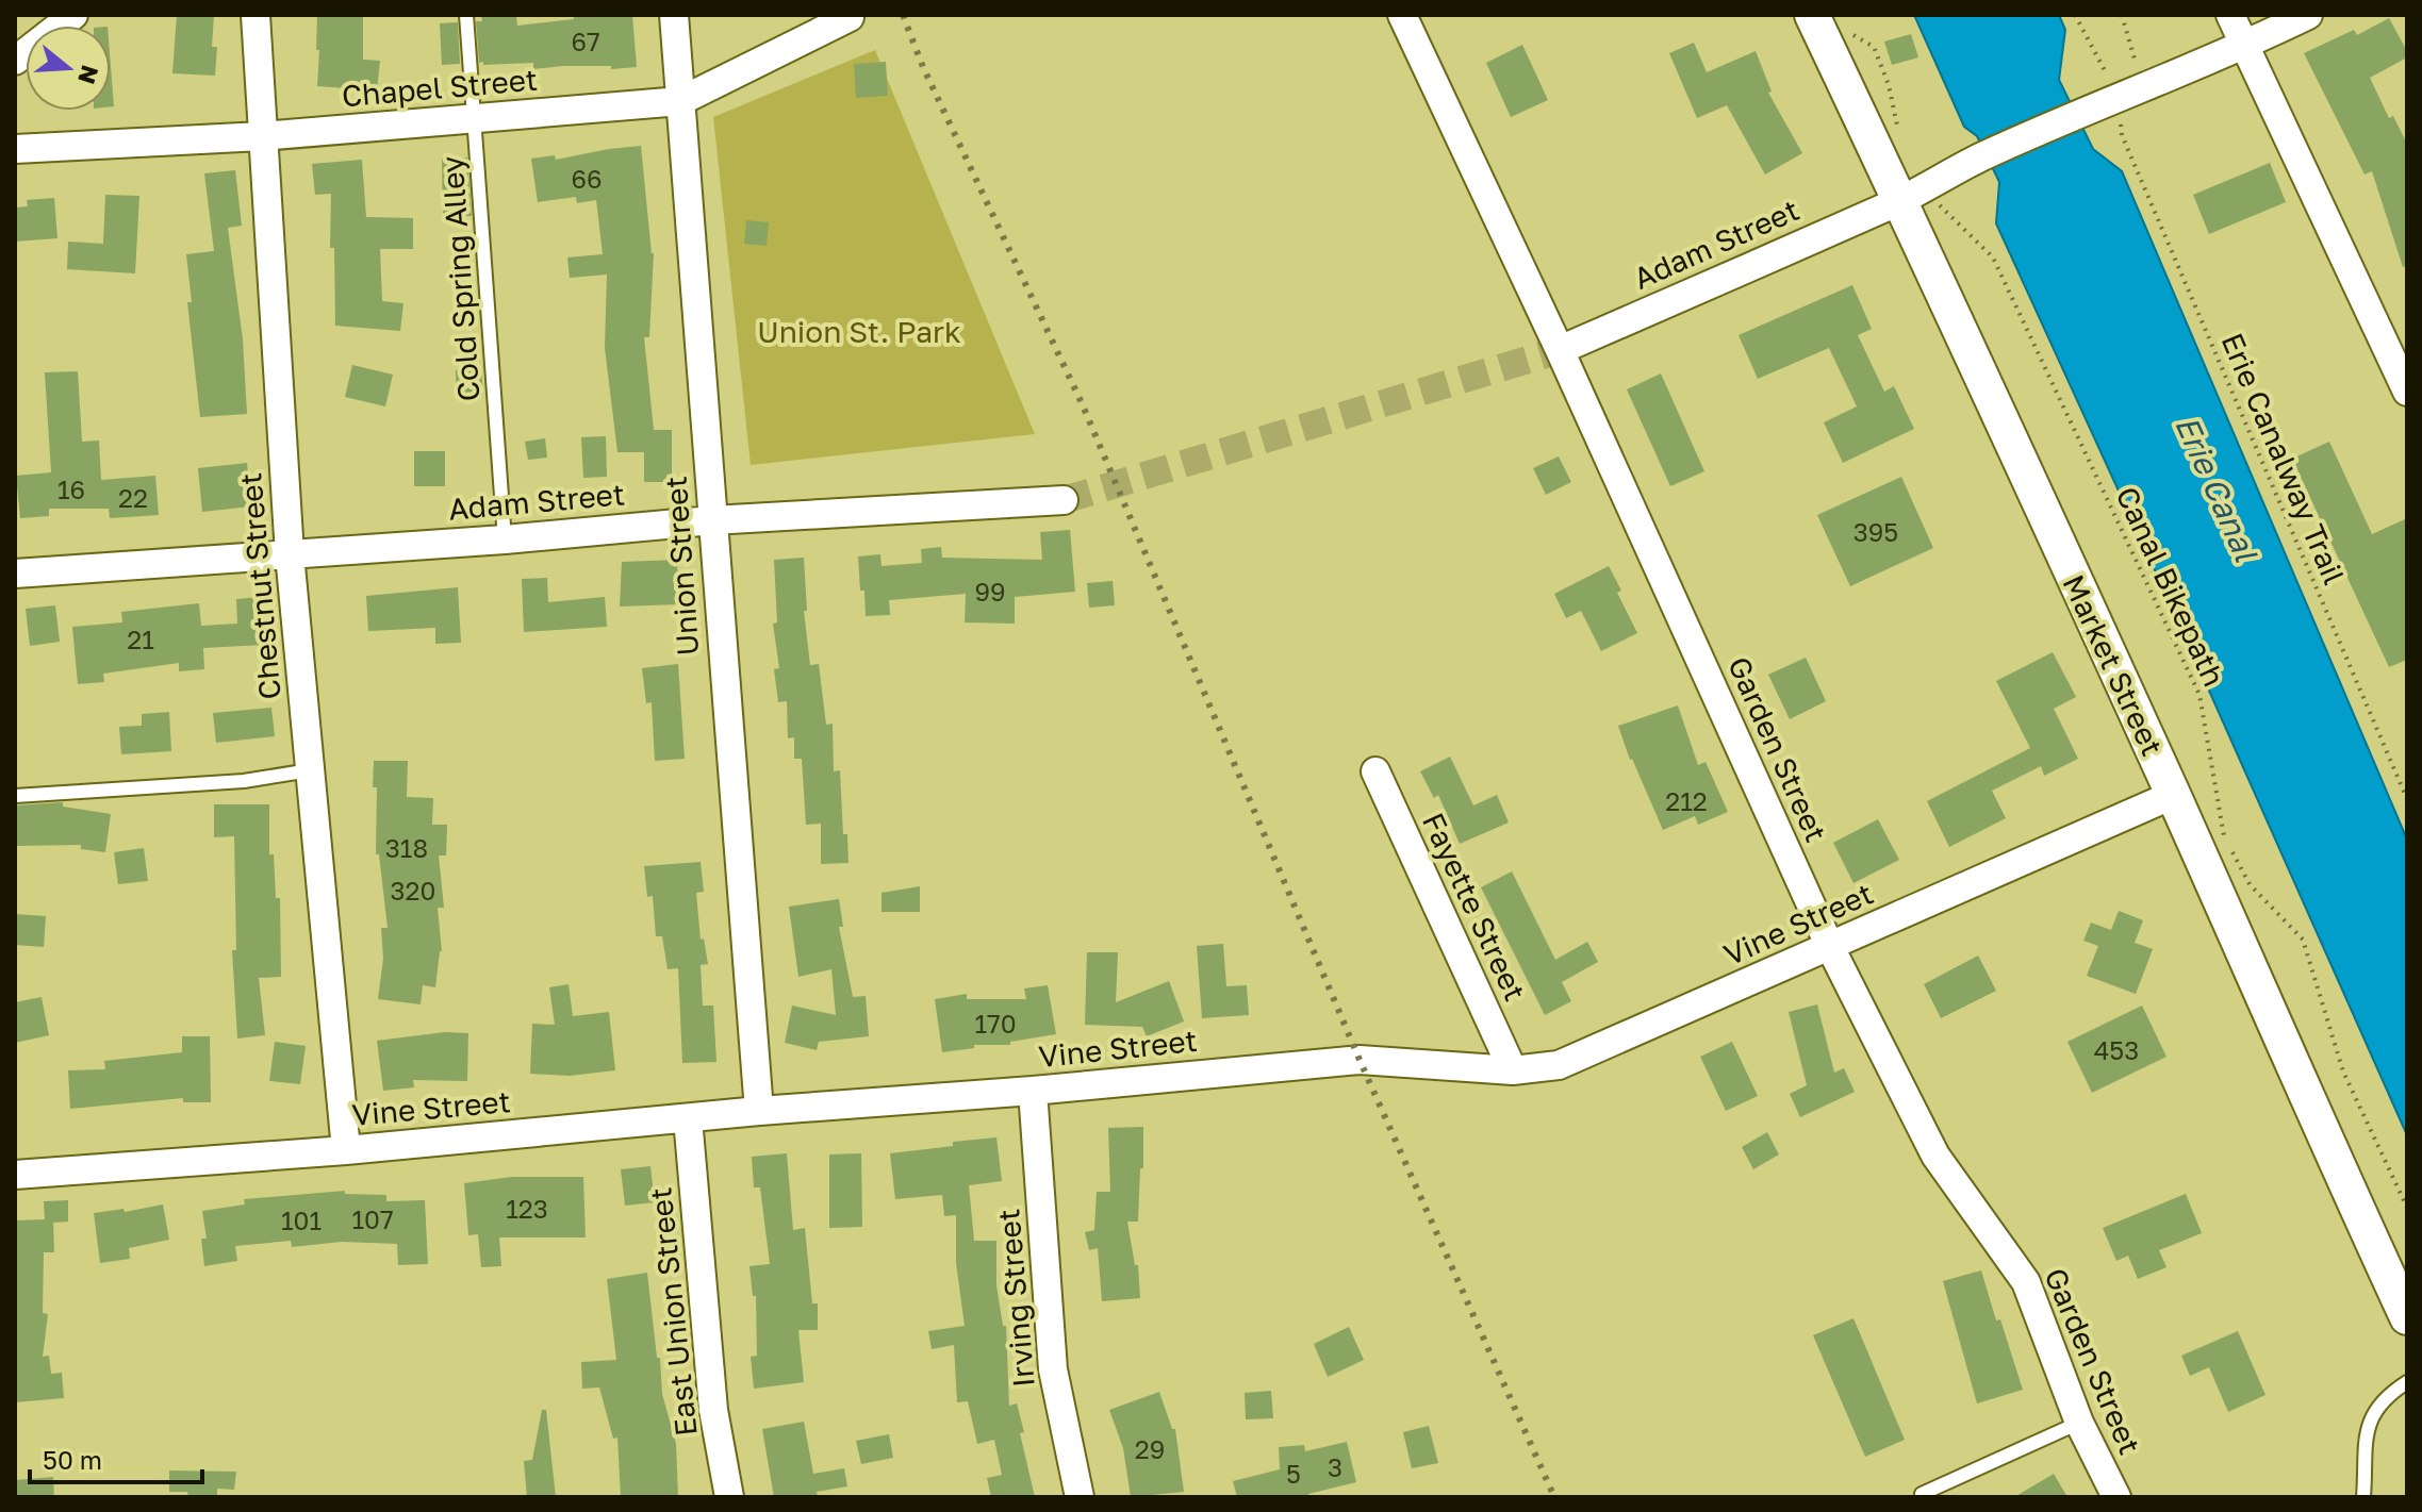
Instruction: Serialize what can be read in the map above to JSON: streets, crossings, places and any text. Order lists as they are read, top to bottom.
{
  "streets": {
    "street": [
      "Chapel Street",
      "Adam Street",
      "Union Street",
      "Chestnut Street",
      "Market Street",
      "Garden Street",
      "Fayette Street",
      "Vine Street",
      "Irving Street",
      "East Union Street"
    ],
    "lane": ["Cold Spring Alley"],
    "path": ["Erie Canalway Trail", "Canal Bikepath"]
  },
  "crossings": [
    ["Chapel Street", "Cold Spring Alley"],
    ["Chapel Street", "Union Street"],
    ["Chapel Street", "Chestnut Street"],
    ["Adam Street", "Cold Spring Alley"],
    ["Adam Street", "Union Street"],
    ["Adam Street", "Chestnut Street"],
    ["Adam Street", "Canal Bikepath"],
    ["Adam Street", "Market Street"],
    ["Adam Street", "Garden Street"],
    ["Union Street", "Vine Street"],
    ["Chestnut Street", "Vine Street"],
    ["Canal Bikepath", "Market Street"],
    ["Market Street", "Vine Street"],
    ["Garden Street", "Vine Street"],
    ["Fayette Street", "Vine Street"],
    ["Vine Street", "Irving Street"],
    ["Vine Street", "East Union Street"]
  ],
  "water": ["Erie Canal"],
  "parks": ["Union St. Park"],
  "house_numbers": [
    "67",
    "66",
    "16",
    "22",
    "395",
    "99",
    "21",
    "212",
    "318",
    "320",
    "170",
    "453",
    "123",
    "107",
    "101",
    "29",
    "3",
    "5"
  ],
  "scale_bar": "50 m",
  "north": "right"
}
